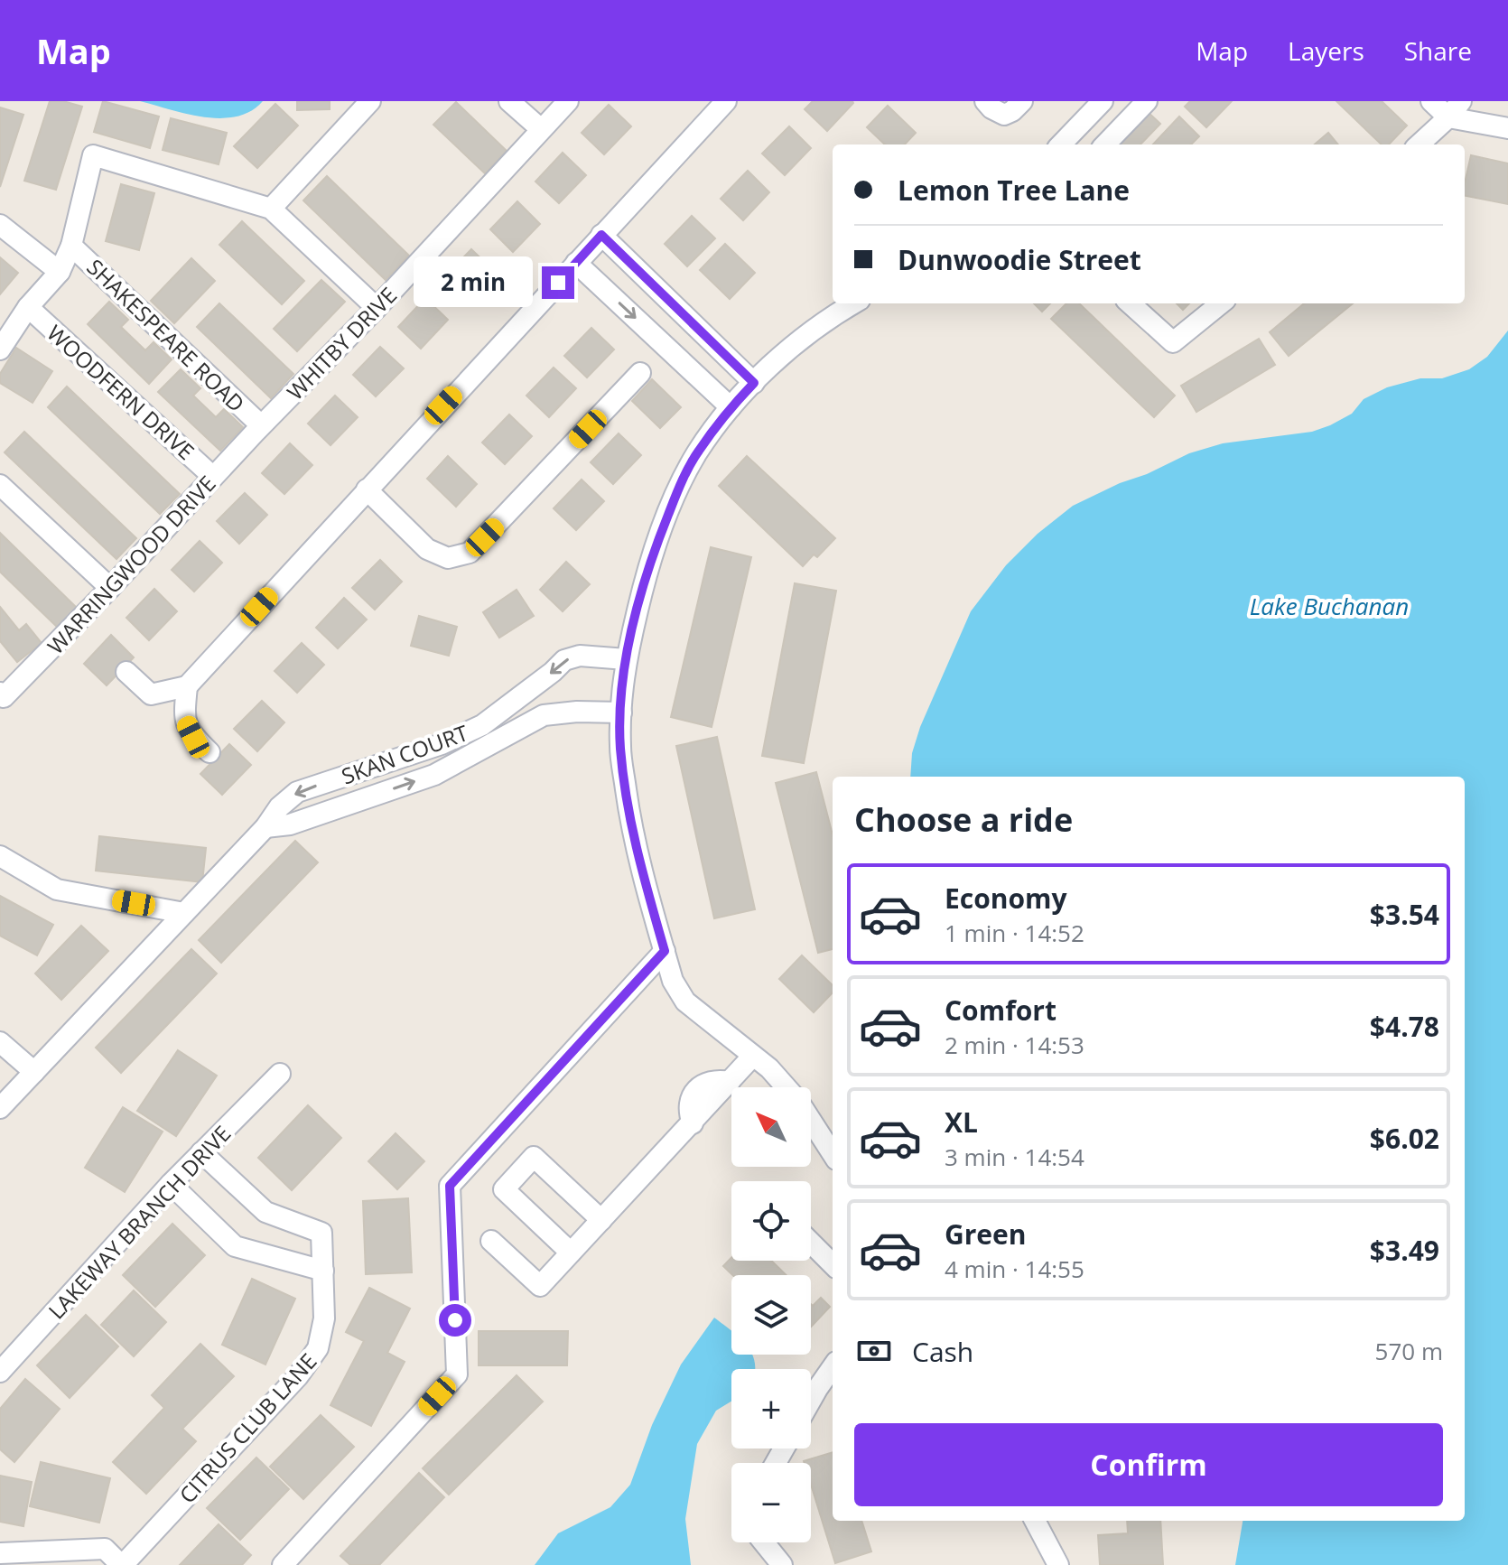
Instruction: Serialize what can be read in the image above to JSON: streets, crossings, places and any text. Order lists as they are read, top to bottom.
{
  "streets": {
    "street": [
      "SHAKESPEARE ROAD",
      "WHITBY DRIVE",
      "WOODFERN DRIVE",
      "WARRINGWOOD DRIVE",
      "SKAN COURT",
      "LAKEWAY BRANCH DRIVE",
      "CITRUS CLUB LANE"
    ]
  },
  "crossings": [
    ["SHAKESPEARE ROAD", "WHITBY DRIVE"],
    ["SHAKESPEARE ROAD", "WARRINGWOOD DRIVE"],
    ["WHITBY DRIVE", "WARRINGWOOD DRIVE"],
    ["WOODFERN DRIVE", "WARRINGWOOD DRIVE"],
    ["LAKEWAY BRANCH DRIVE", "CITRUS CLUB LANE"]
  ],
  "water": ["Lake Buchanan"],
  "north": "top left",
  "page": {
    "header": "Map",
    "nav": ["Map", "Layers", "Share"],
    "banner": ["Lemon Tree Lane", "Dunwoodie Street"],
    "bubble": "2 min",
    "heading": "Choose a ride",
    "list": [
      {
        "name": "Economy",
        "note": "1 min · 14:52",
        "value": "$3.54"
      },
      {
        "name": "Comfort",
        "note": "2 min · 14:53",
        "value": "$4.78"
      },
      {
        "name": "XL",
        "note": "3 min · 14:54",
        "value": "$6.02"
      },
      {
        "name": "Green",
        "note": "4 min · 14:55",
        "value": "$3.49"
      }
    ],
    "map_buttons": ["+", "−"],
    "pay": ["Cash", "570 m"],
    "buttons": "Confirm"
  }
}
